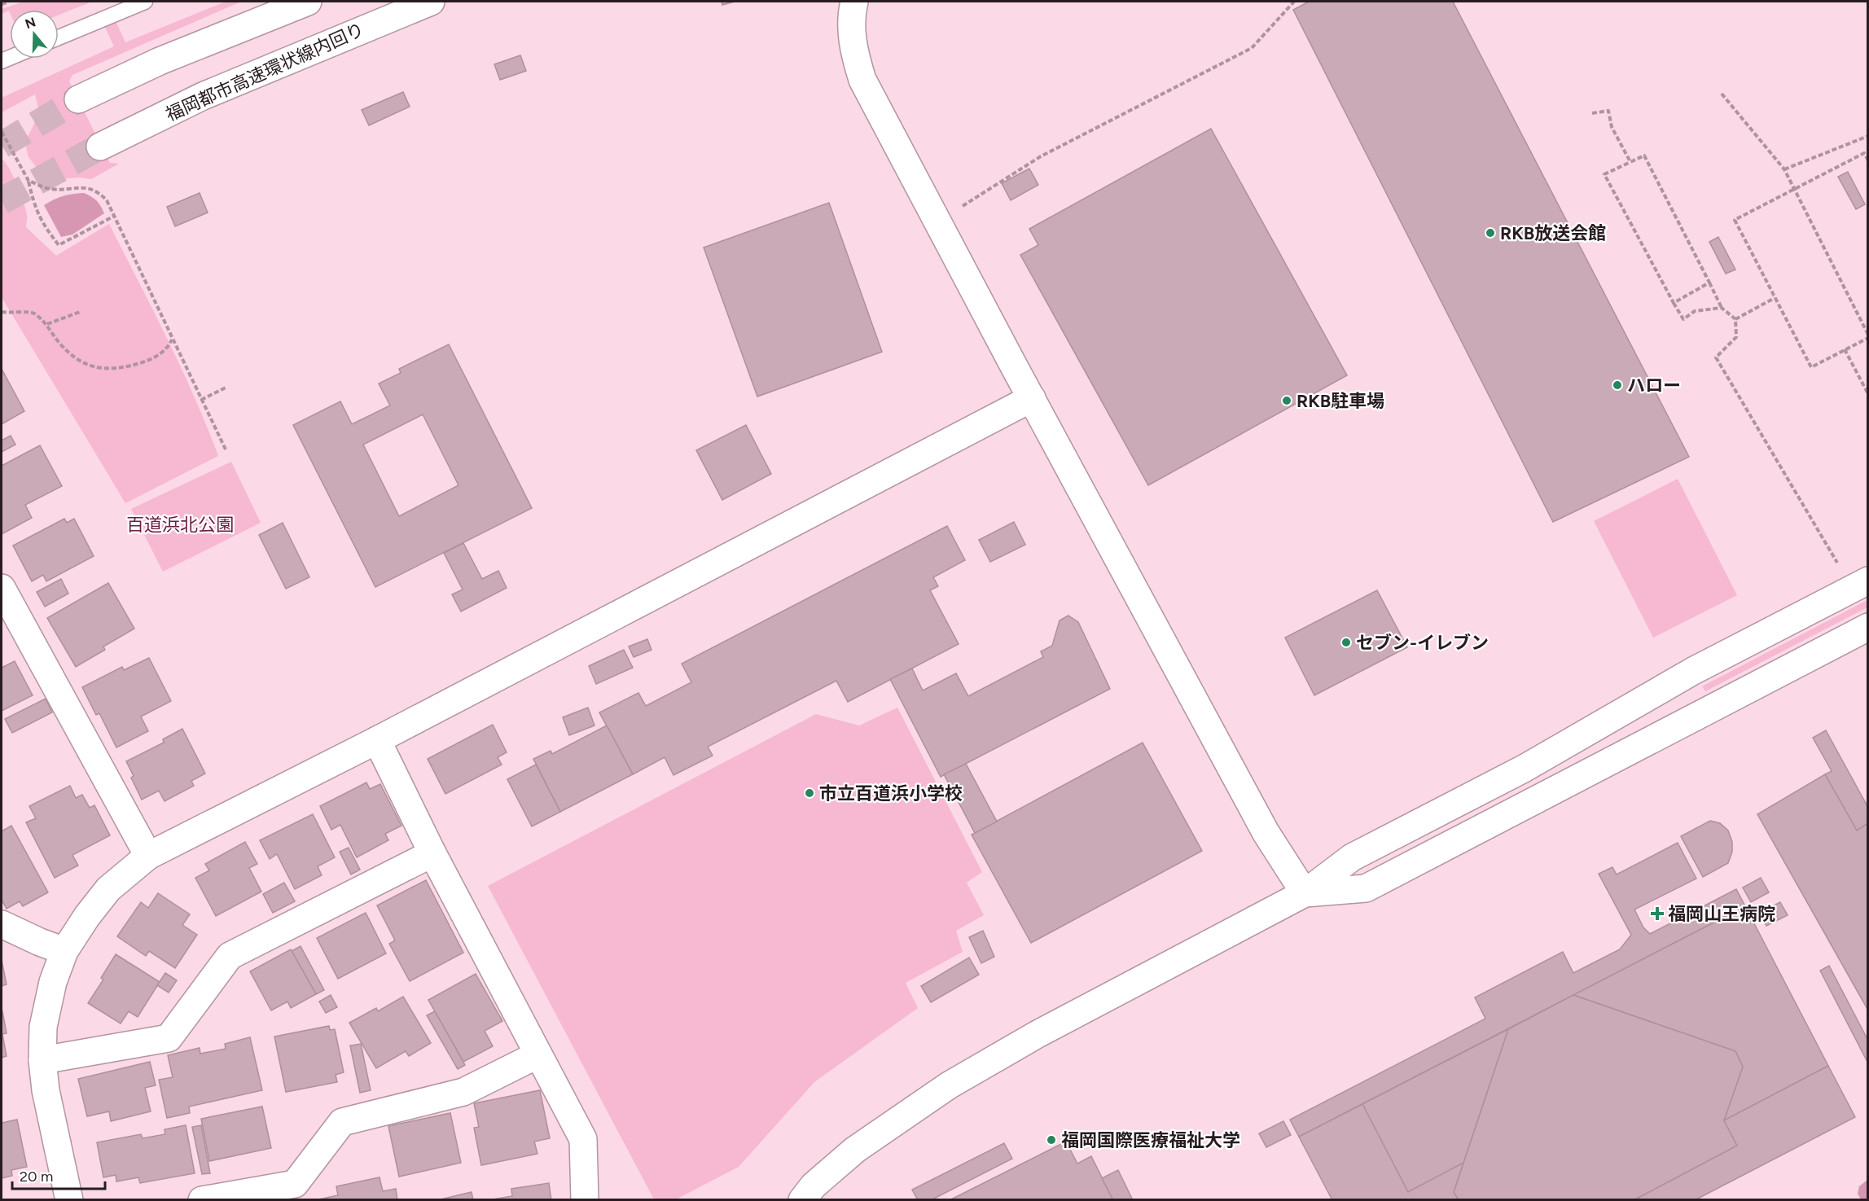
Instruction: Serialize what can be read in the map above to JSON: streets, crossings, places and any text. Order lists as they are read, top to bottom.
{
  "streets": {
    "main road": ["福岡都市高速環状線内回り"]
  },
  "parks": ["百道浜北公園"],
  "places": {
    "other": [
      "RKB放送会館",
      "ハロー",
      "RKB駐車場",
      "セブン-イレブン",
      "市立百道浜小学校",
      "福岡国際医療福祉大学"
    ],
    "health": ["福岡山王病院"]
  },
  "scale_bar": "20 m",
  "north": "top"
}
